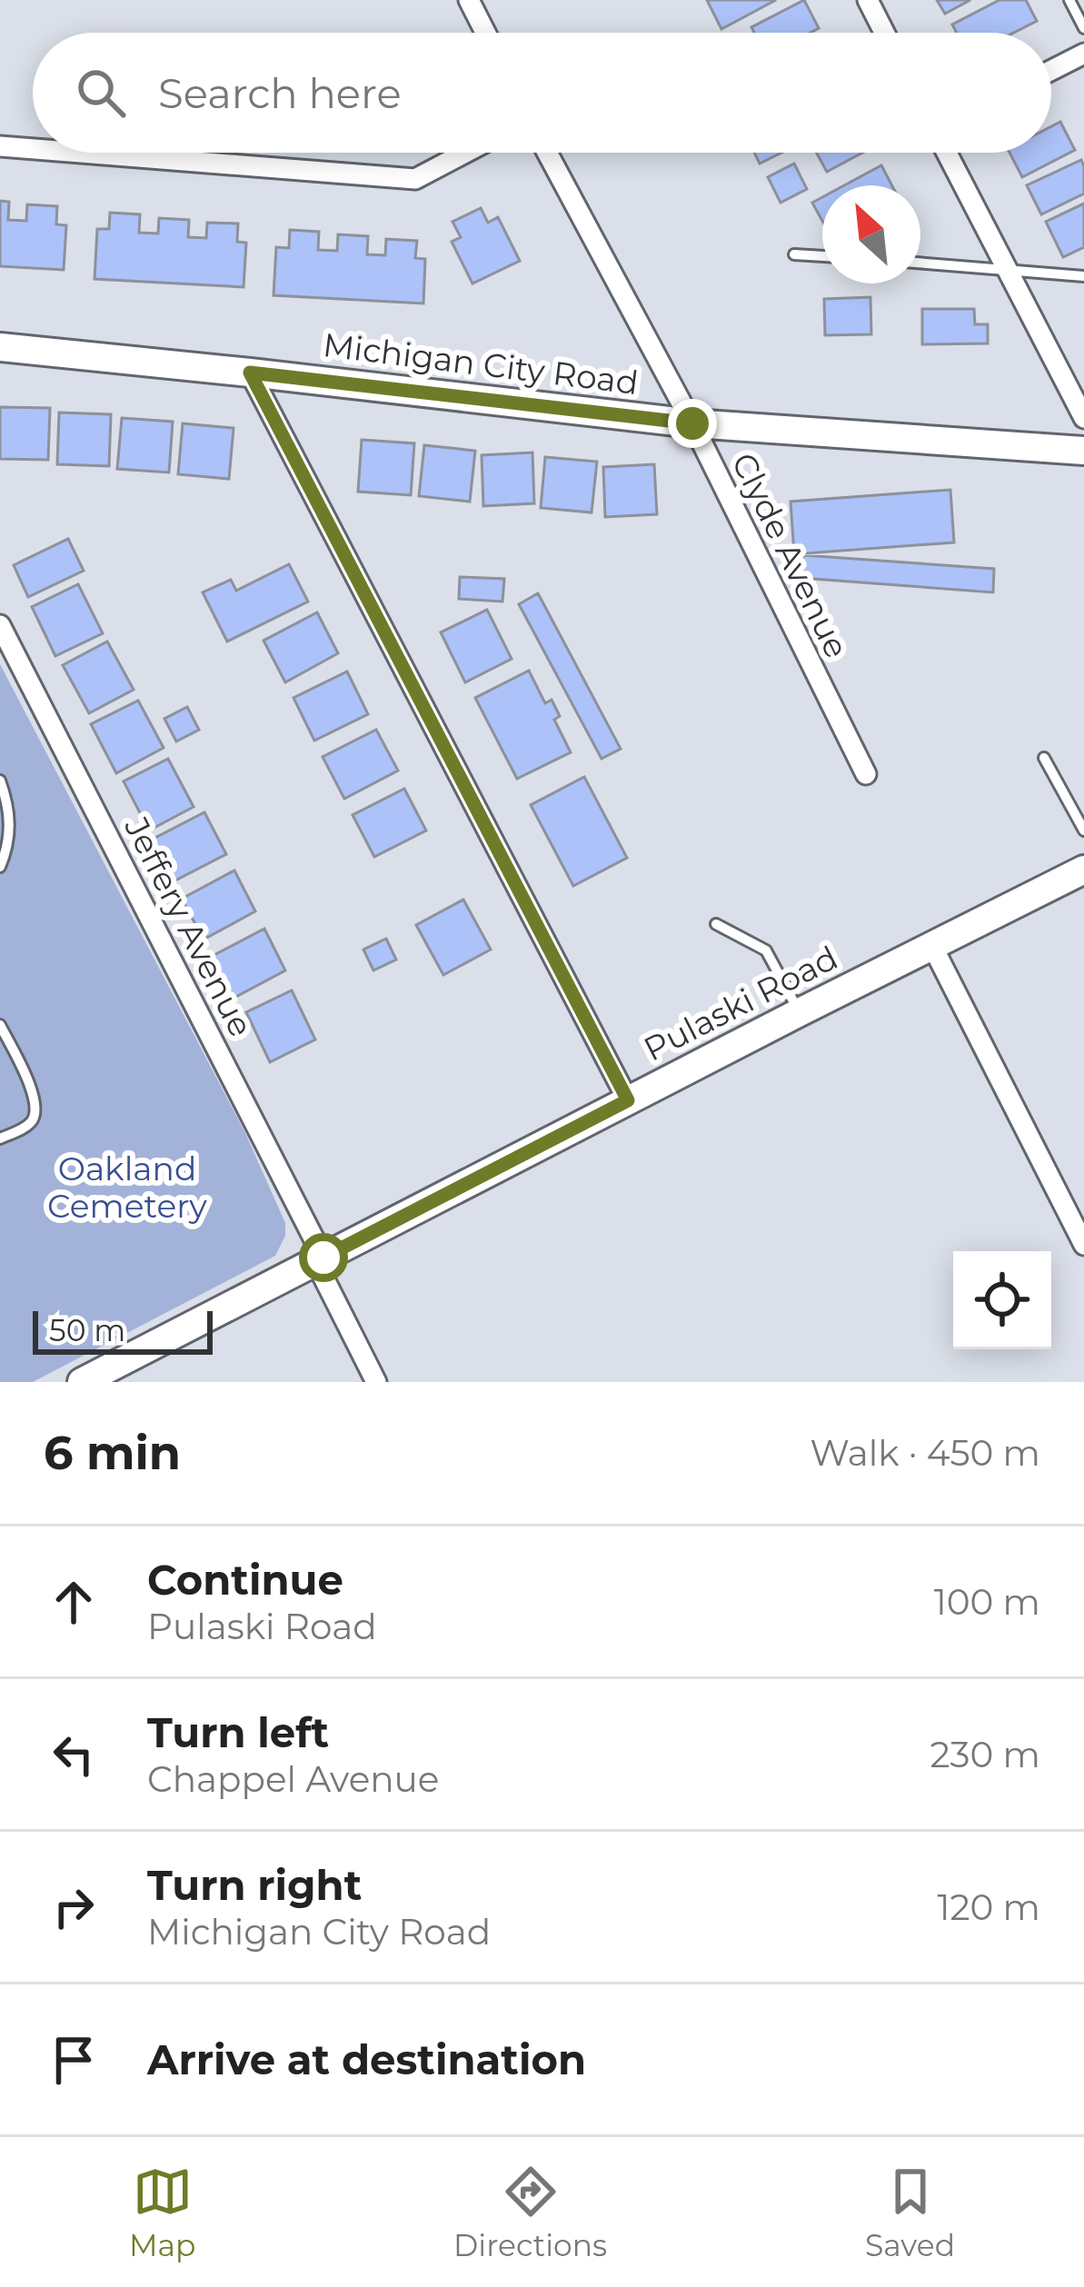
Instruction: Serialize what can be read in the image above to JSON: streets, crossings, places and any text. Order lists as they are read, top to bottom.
{
  "streets": {
    "street": [
      "Michigan City Road",
      "Clyde Avenue",
      "Jeffery Avenue",
      "Pulaski Road"
    ]
  },
  "crossings": [
    ["Michigan City Road", "Clyde Avenue"],
    ["Jeffery Avenue", "Pulaski Road"]
  ],
  "parks": ["Oakland Cemetery"],
  "scale_bar": "50 m",
  "north": "top left",
  "page": {
    "search": "Search here",
    "scale": "50 m",
    "heading": ["6 min", "Walk · 450 m"],
    "list": [
      ["Continue", "Pulaski Road", "100 m"],
      ["Turn left", "Chappel Avenue", "230 m"],
      ["Turn right", "Michigan City Road", "120 m"],
      "Arrive at destination"
    ],
    "nav": ["Map", "Directions", "Saved"]
  }
}
